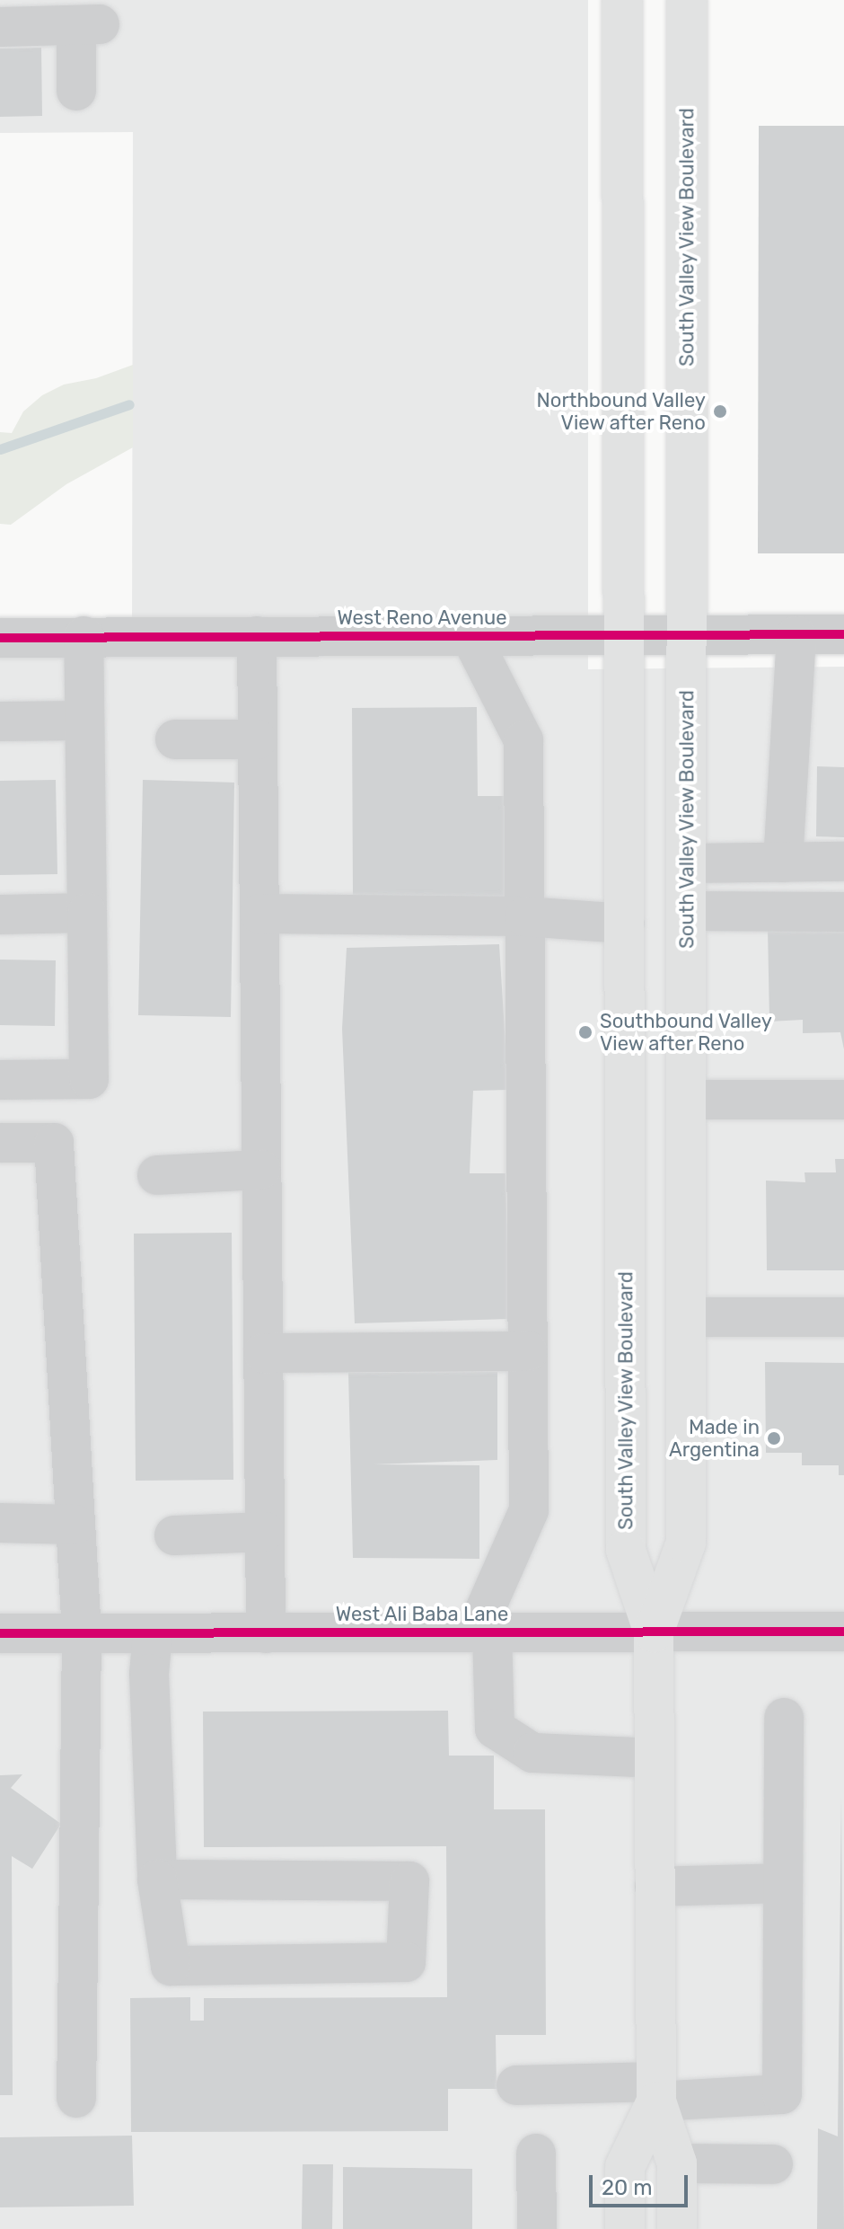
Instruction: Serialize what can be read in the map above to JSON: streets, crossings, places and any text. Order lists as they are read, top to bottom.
{
  "streets": {
    "main road": ["South Valley View Boulevard"],
    "street": ["West Reno Avenue", "West Ali Baba Lane"]
  },
  "crossings": [
    ["South Valley View Boulevard", "West Reno Avenue"],
    ["South Valley View Boulevard", "West Ali Baba Lane"]
  ],
  "places": ["Northbound Valley View after Reno", "Southbound Valley View after Reno", "Made in Argentina"],
  "scale_bar": "20 m"
}
